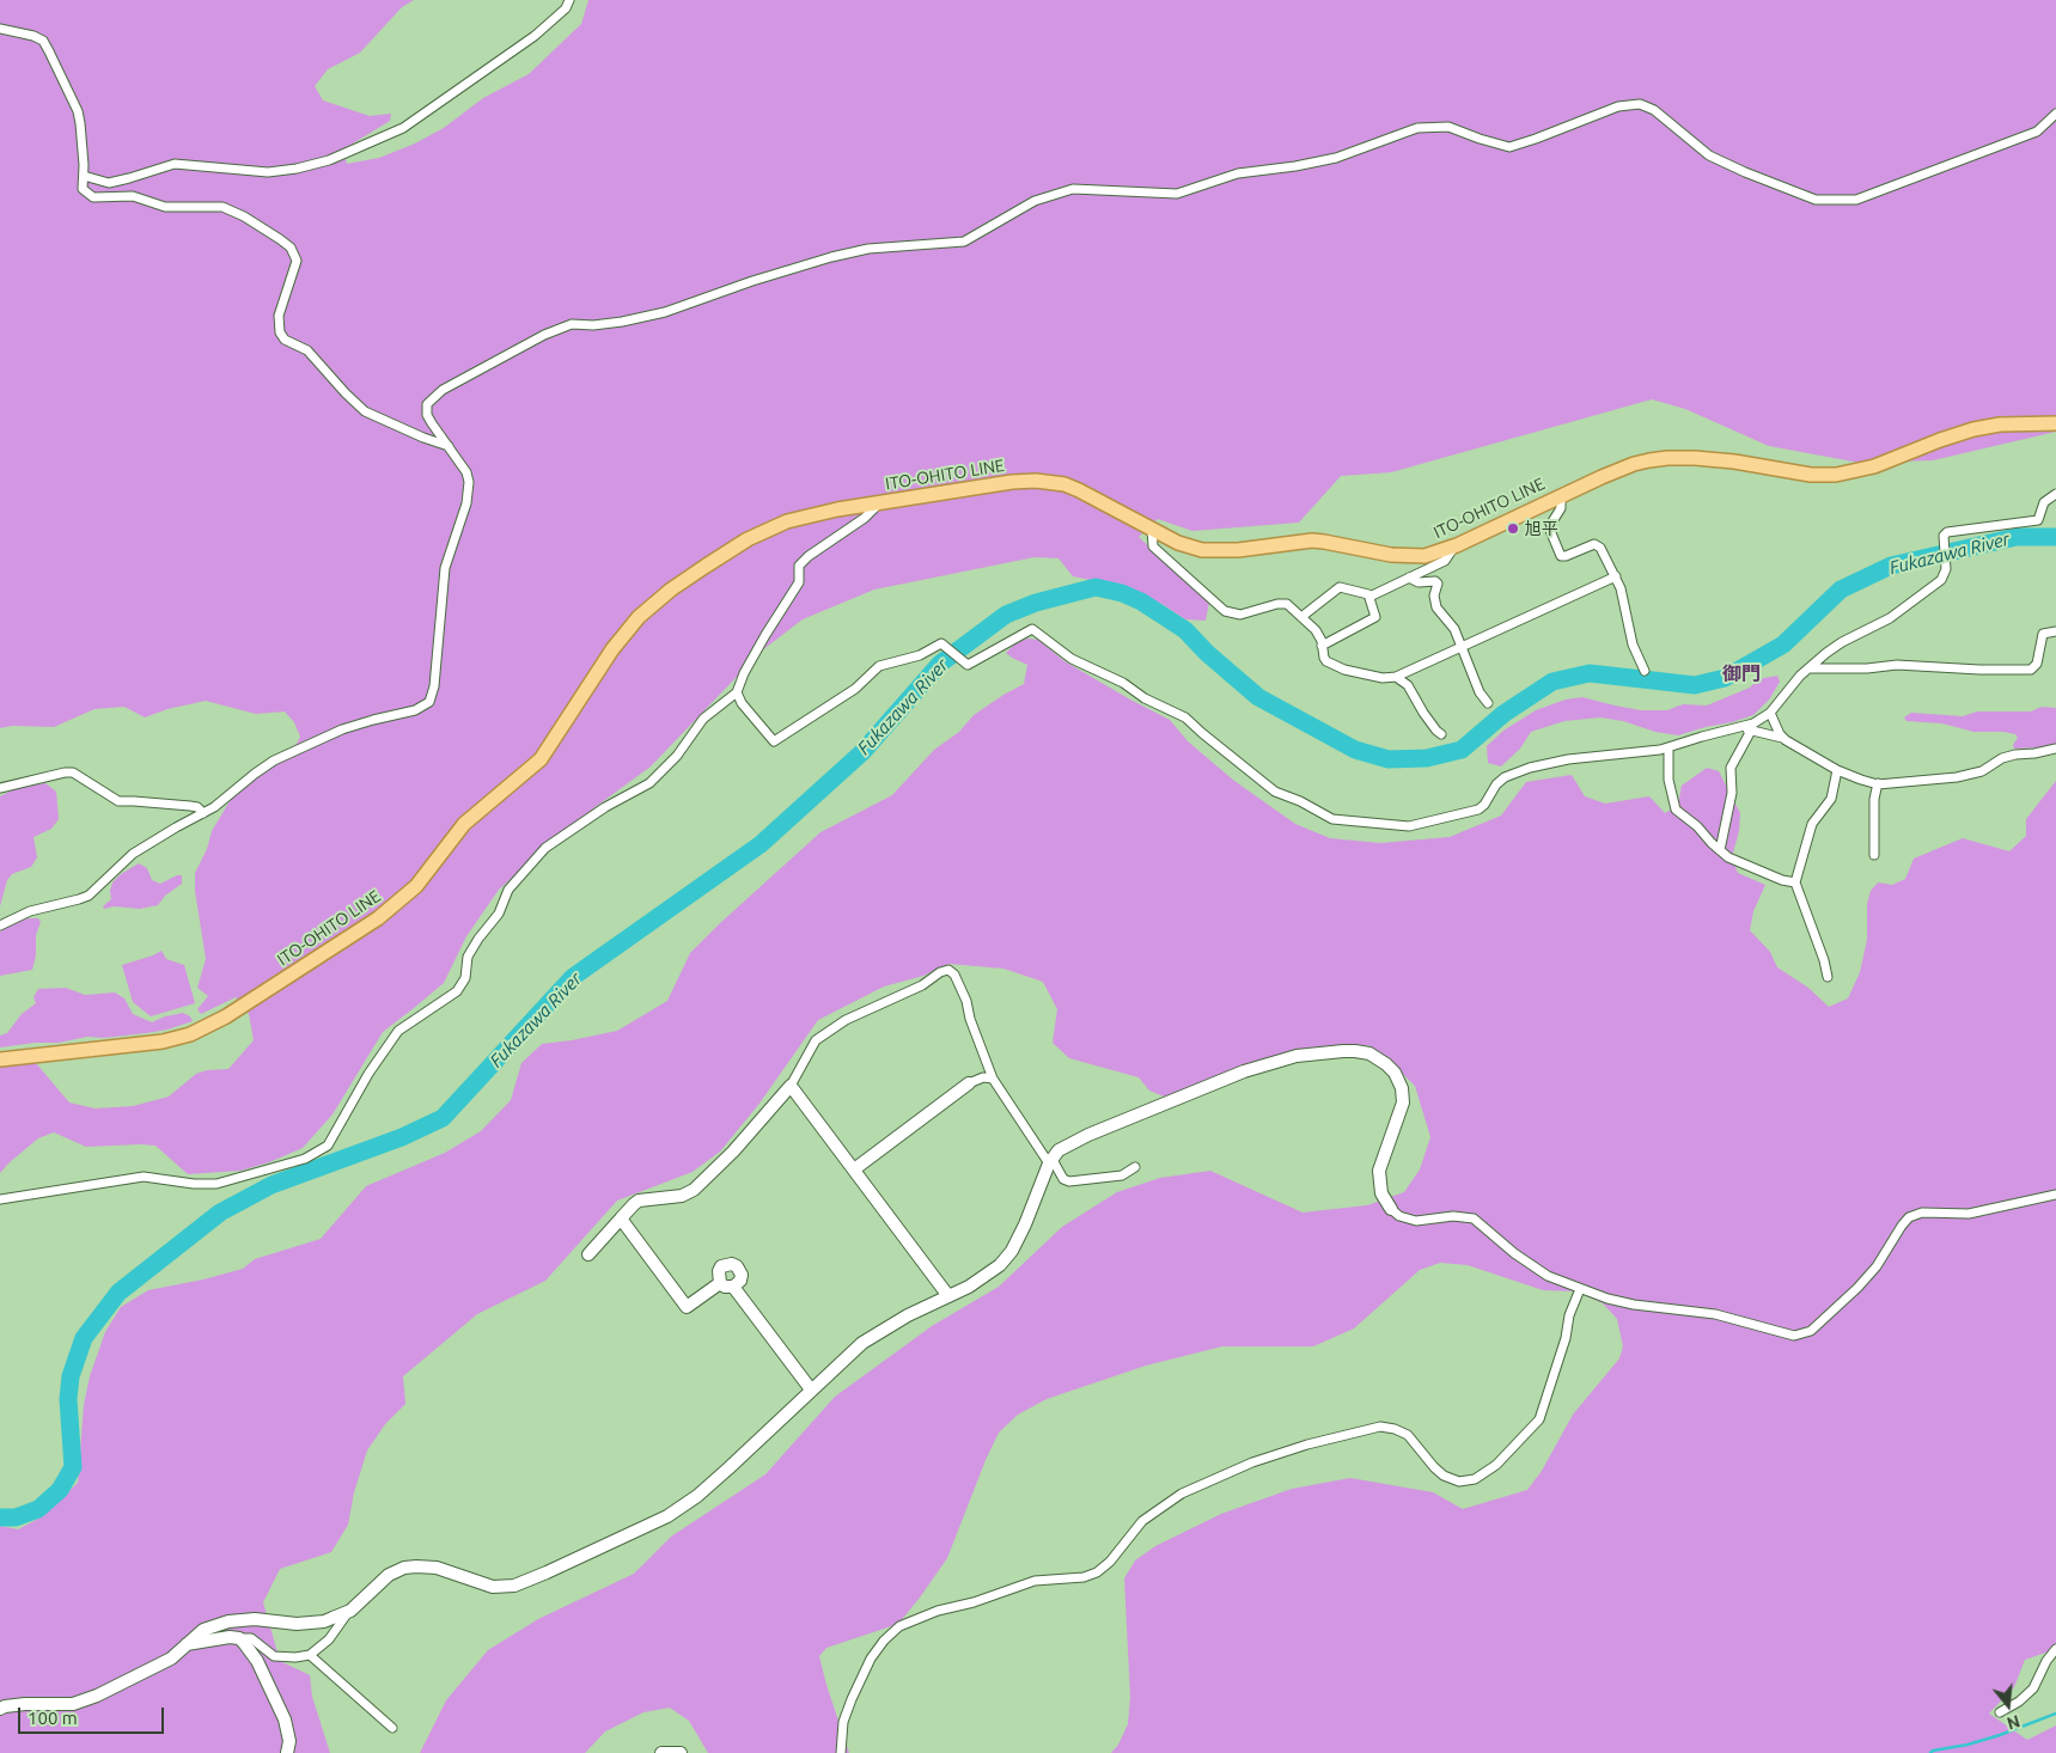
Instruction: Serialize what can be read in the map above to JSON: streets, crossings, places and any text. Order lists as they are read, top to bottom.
{
  "streets": {
    "main road": ["ITO-OHITO LINE"]
  },
  "districts": ["御門"],
  "water": ["Fukazawa River"],
  "places": ["旭平"],
  "scale_bar": "100 m",
  "north": "bottom"
}
